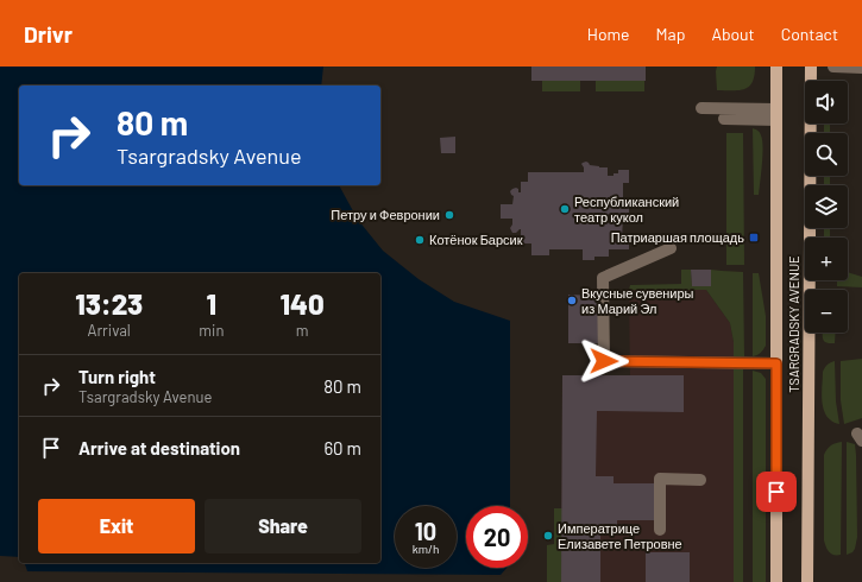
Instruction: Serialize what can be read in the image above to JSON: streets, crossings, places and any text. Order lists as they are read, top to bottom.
{
  "streets": {
    "main road": ["TSARGRADSKY AVENUE"]
  },
  "places": {
    "other": [
      "Республиканский театр кукол",
      "Петру и Февронии",
      "Котёнок Барсик",
      "Вкусные сувениры из Марий Эл",
      "Императрице Елизавете Петровне"
    ],
    "transit": ["Патриаршая площадь"]
  },
  "page": {
    "header": "Drivr",
    "nav": [
      "Home",
      "Map",
      "About",
      "Contact"
    ],
    "map_buttons": ["+", "−"],
    "turn": ["80 m", "Tsargradsky Avenue"],
    "eta": [
      "13:23",
      "Arrival",
      "1",
      "min",
      "140",
      "m"
    ],
    "list": [
      {
        "name": "Turn right",
        "note": "Tsargradsky Avenue",
        "value": "80 m"
      },
      {
        "name": "Arrive at destination",
        "value": "60 m"
      }
    ],
    "buttons": ["Exit", "Share"],
    "speed": "10 km/h",
    "limit": "20"
  }
}
